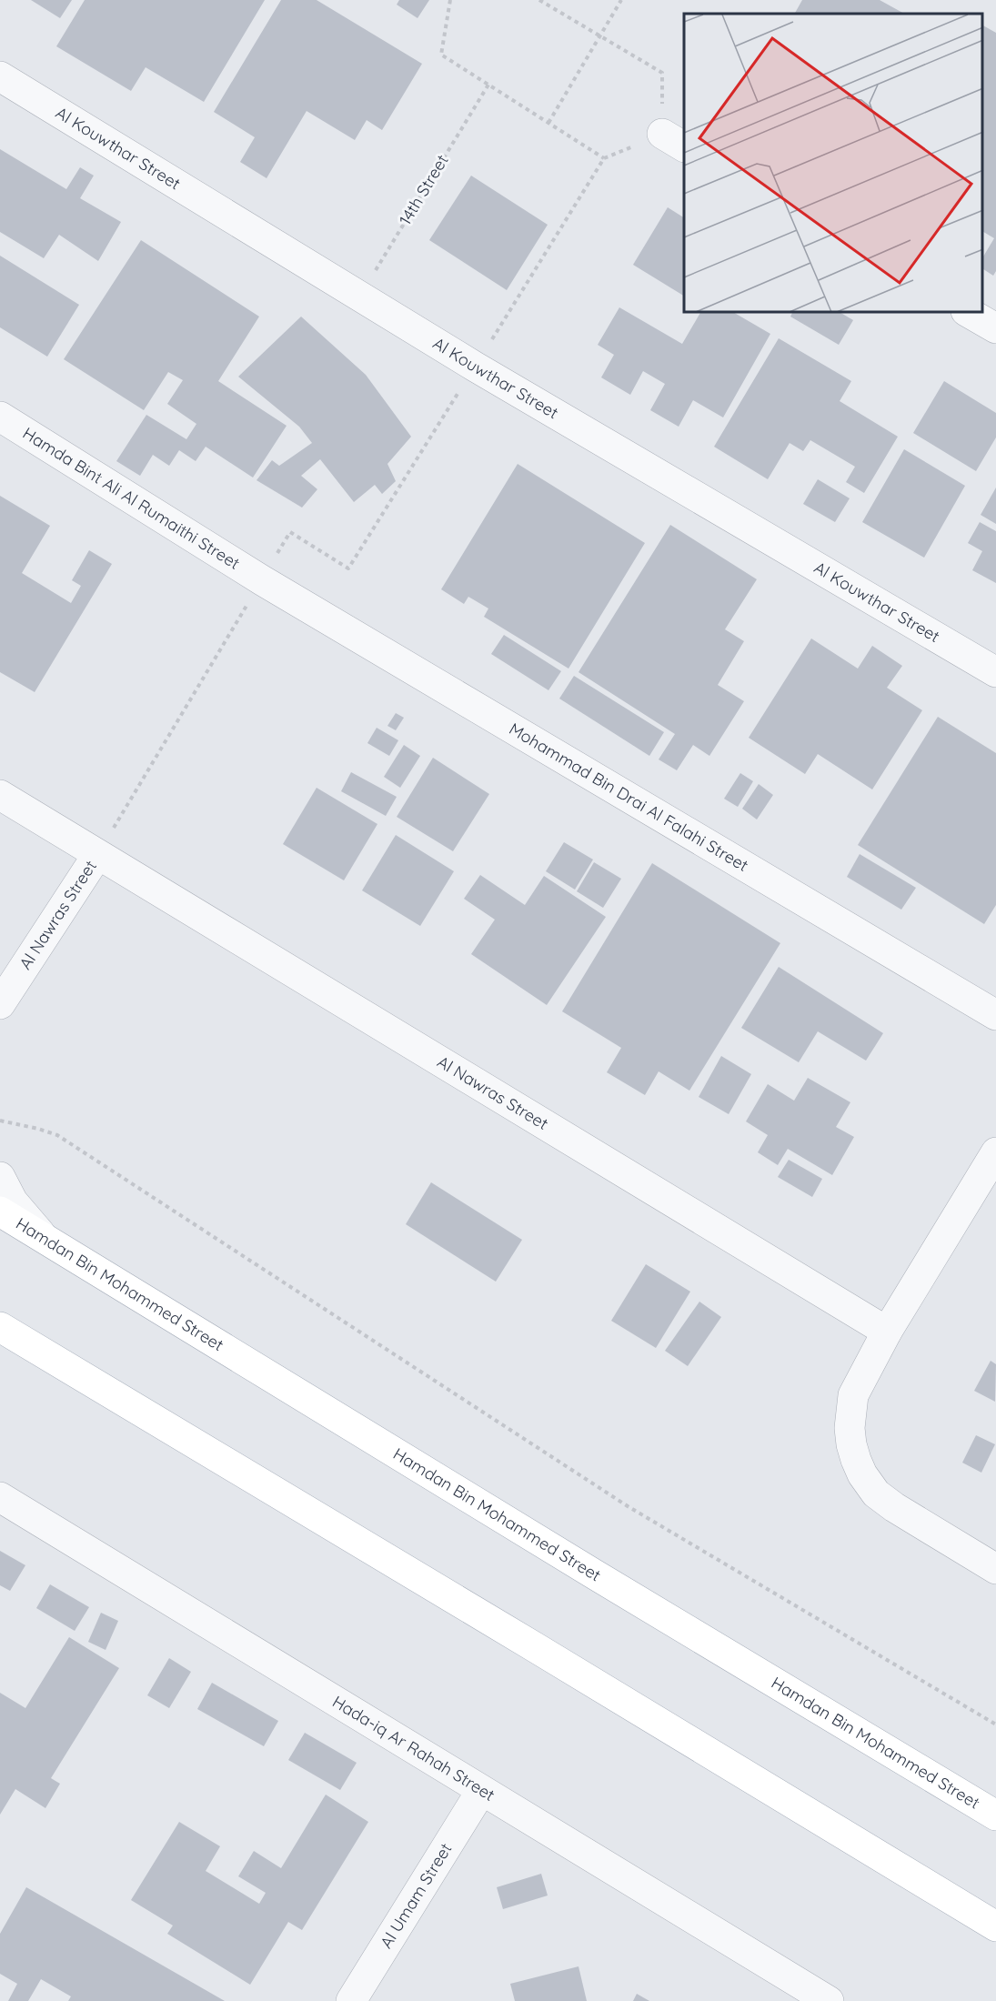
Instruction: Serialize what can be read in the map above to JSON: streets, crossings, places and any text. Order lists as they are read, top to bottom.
{
  "streets": {
    "main road": ["Hamdan Bin Mohammed Street"],
    "street": [
      "Al Kouwthar Street",
      "Hamda Bint Ali Al Rumaithi Street",
      "Mohammad Bin Drai Al Falahi Street",
      "Al Nawras Street",
      "Hada-iq Ar Rahah Street",
      "Al Umam Street"
    ],
    "path": ["14th Street"]
  },
  "crossings": [
    ["Al Kouwthar Street", "14th Street"],
    ["Hamda Bint Ali Al Rumaithi Street", "Mohammad Bin Drai Al Falahi Street"],
    ["Hada-iq Ar Rahah Street", "Al Umam Street"]
  ]
}
